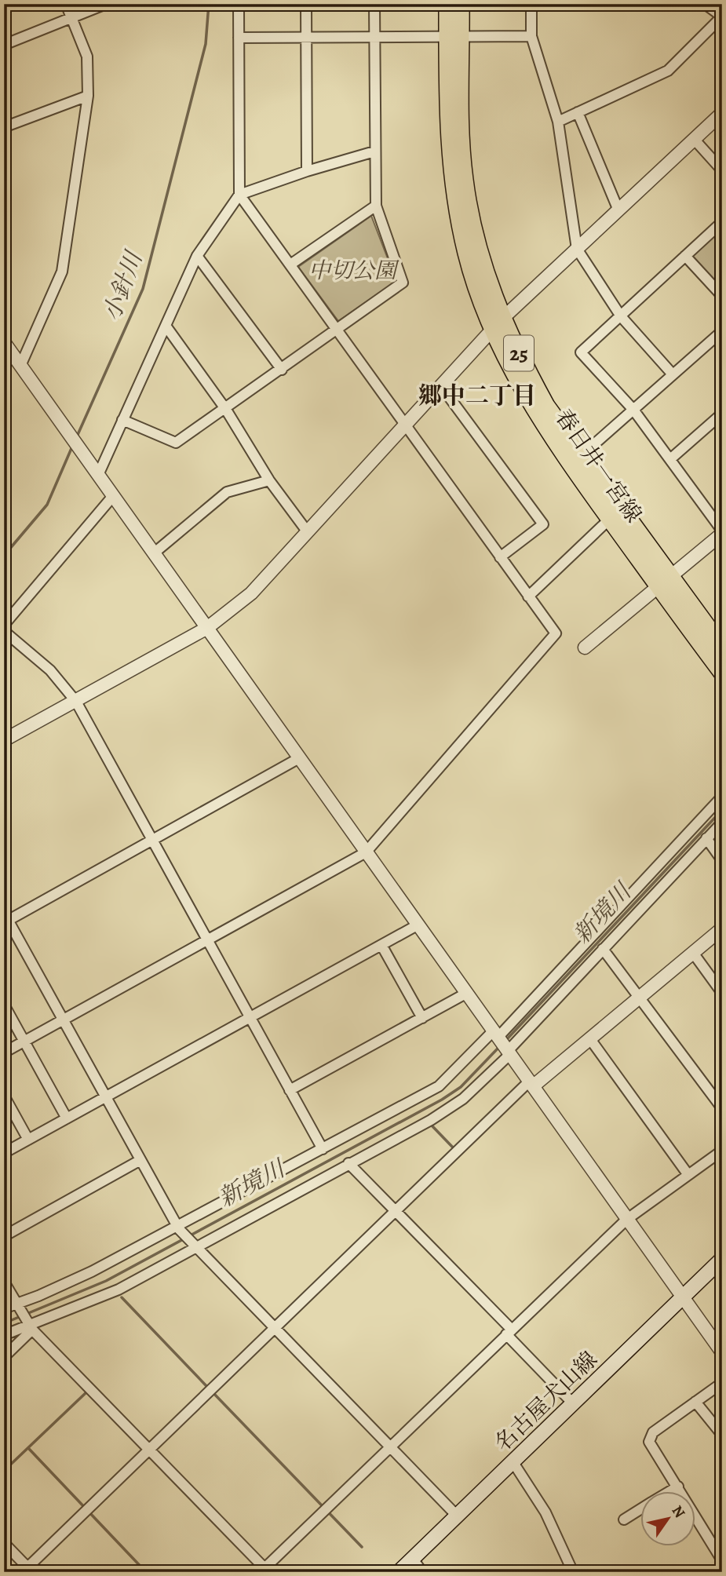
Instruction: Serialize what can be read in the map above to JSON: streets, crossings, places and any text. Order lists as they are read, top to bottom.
{
  "streets": {
    "main road": ["25", "春日井一宮線", "名古屋犬山線"]
  },
  "districts": ["郷中二丁目"],
  "water": ["小針川", "新境川"],
  "parks": ["中切公園"],
  "north": "top right"
}
